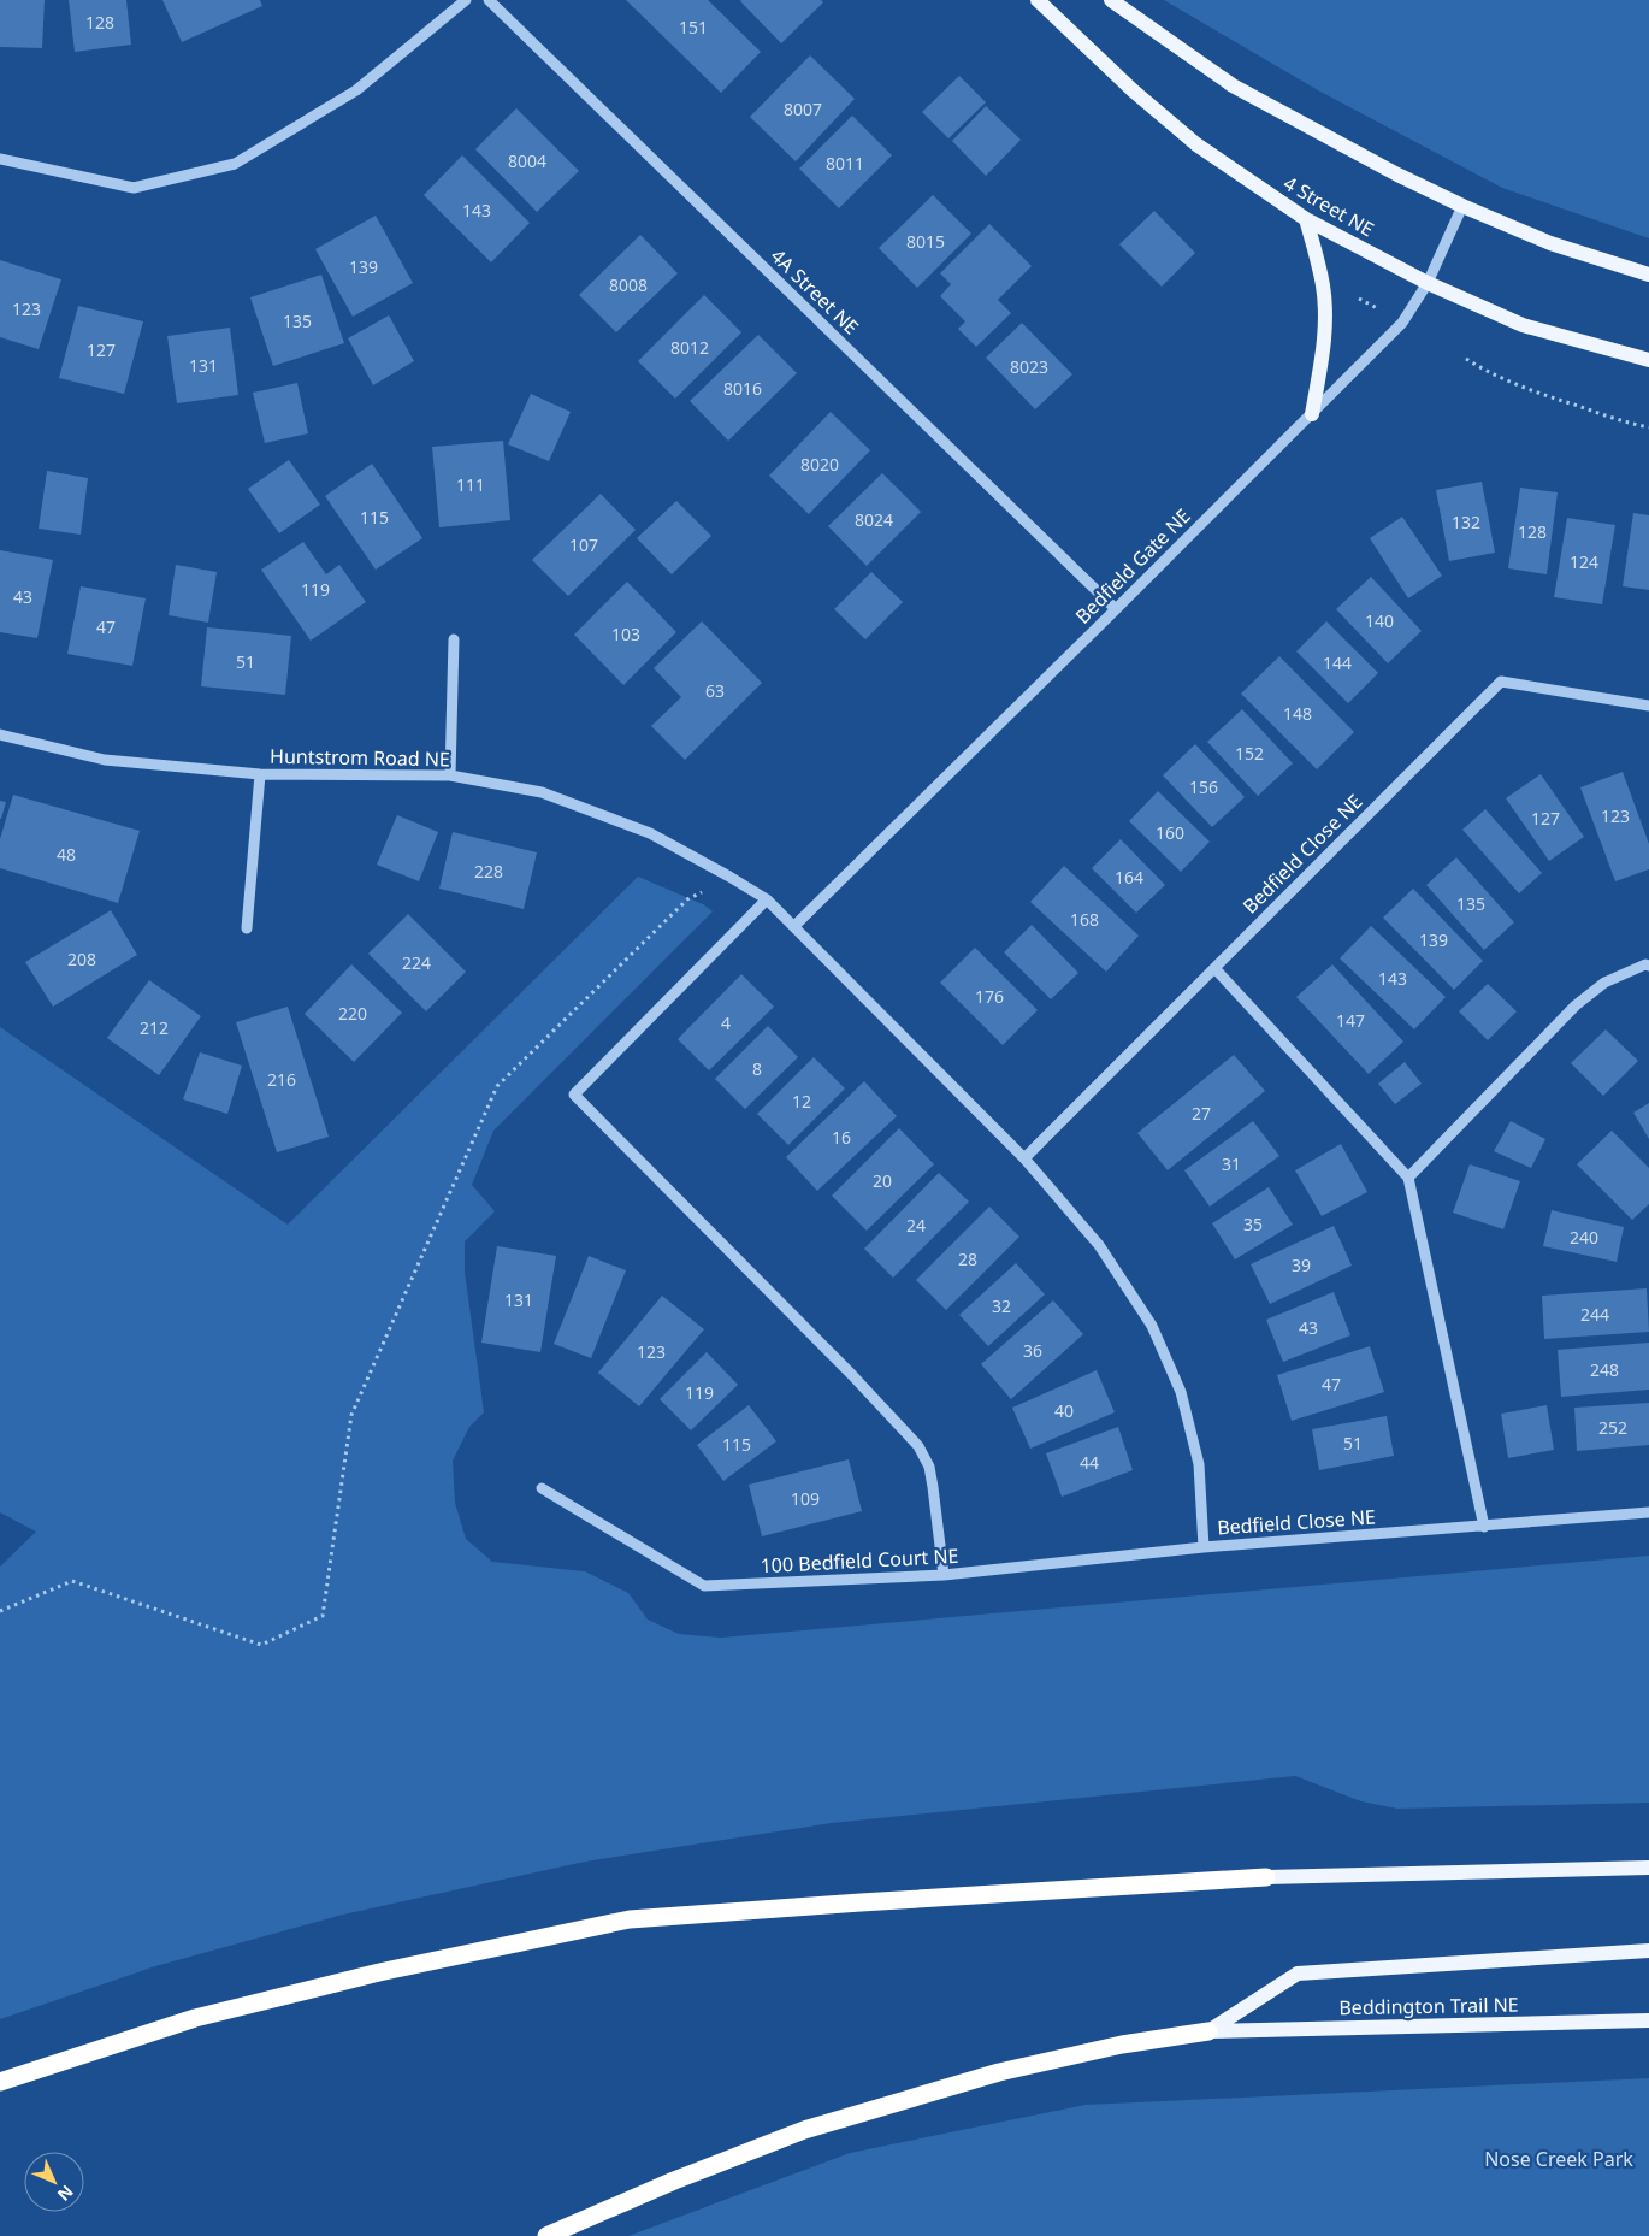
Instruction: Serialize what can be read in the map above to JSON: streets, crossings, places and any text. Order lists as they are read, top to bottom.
{
  "streets": {
    "main road": ["4 Street NE", "Beddington Trail NE"],
    "street": [
      "4A Street NE",
      "Bedfield Gate NE",
      "Huntstrom Road NE",
      "Bedfield Close NE",
      "100 Bedfield Court NE"
    ]
  },
  "crossings": [
    ["4 Street NE", "Bedfield Gate NE"],
    ["4A Street NE", "Bedfield Gate NE"],
    ["Bedfield Gate NE", "Huntstrom Road NE"],
    ["Bedfield Gate NE", "Bedfield Close NE"],
    ["Huntstrom Road NE", "Bedfield Close NE"],
    ["Bedfield Close NE", "100 Bedfield Court NE"]
  ],
  "parks": ["Nose Creek Park"],
  "house_numbers": [
    "128",
    "151",
    "8007",
    "8004",
    "8011",
    "143",
    "8015",
    "139",
    "8008",
    "123",
    "135",
    "8012",
    "127",
    "131",
    "8023",
    "8016",
    "8020",
    "111",
    "115",
    "8024",
    "132",
    "128",
    "107",
    "124",
    "119",
    "43",
    "140",
    "47",
    "103",
    "51",
    "144",
    "63",
    "148",
    "152",
    "156",
    "123",
    "127",
    "160",
    "48",
    "228",
    "164",
    "135",
    "168",
    "139",
    "208",
    "224",
    "143",
    "176",
    "220",
    "147",
    "4",
    "212",
    "8",
    "216",
    "12",
    "27",
    "16",
    "31",
    "20",
    "35",
    "24",
    "240",
    "28",
    "39",
    "131",
    "32",
    "244",
    "43",
    "36",
    "123",
    "248",
    "47",
    "119",
    "40",
    "252",
    "51",
    "115",
    "44",
    "109"
  ],
  "north": "bottom right"
}
